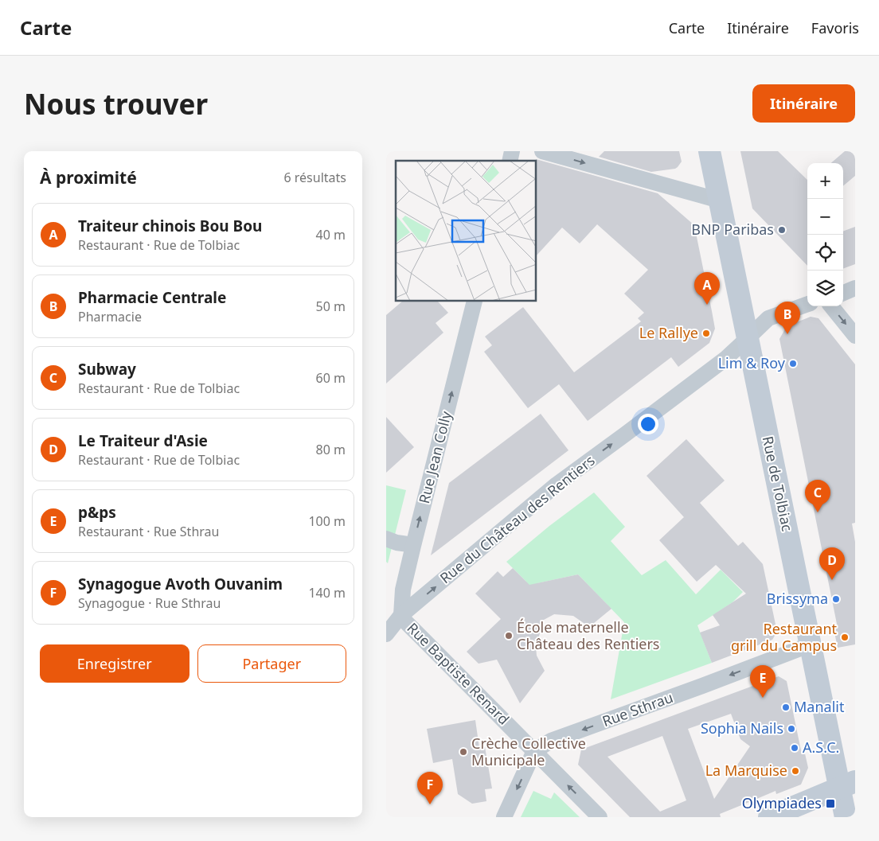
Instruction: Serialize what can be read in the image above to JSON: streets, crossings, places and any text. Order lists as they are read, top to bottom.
{
  "streets": {
    "main road": ["Rue de Tolbiac"],
    "street": [
      "Rue Jean Colly",
      "Rue du Château des Rentiers",
      "Rue Baptiste Renard",
      "Rue Sthrau"
    ]
  },
  "crossings": [
    ["Rue Jean Colly", "Rue du Château des Rentiers"],
    ["Rue Jean Colly", "Rue Baptiste Renard"],
    ["Rue de Tolbiac", "Rue du Château des Rentiers"],
    ["Rue de Tolbiac", "Rue Sthrau"],
    ["Rue du Château des Rentiers", "Rue Baptiste Renard"],
    ["Rue Baptiste Renard", "Rue Sthrau"]
  ],
  "one_way": ["Rue Jean Colly", "Rue du Château des Rentiers", "Rue Sthrau"],
  "places": {
    "other": [
      "BNP Paribas",
      "Le Rallye",
      "Lim & Roy",
      "Brissyma",
      "École maternelle Château des Rentiers",
      "Restaurant grill du Campus",
      "Manalit",
      "Sophia Nails",
      "A.S.C.",
      "Crèche Collective Municipale",
      "La Marquise"
    ],
    "transit": ["Olympiades"]
  },
  "page": {
    "header": "Carte",
    "nav": ["Carte", "Itinéraire", "Favoris"],
    "buttons": [
      "Itinéraire",
      ["Enregistrer", "Partager"]
    ],
    "title": "Nous trouver",
    "heading": ["À proximité", "6 résultats"],
    "map_buttons": ["+", "−"],
    "list": [
      {
        "mark": "A",
        "name": "Traiteur chinois Bou Bou",
        "note": "Restaurant · Rue de Tolbiac",
        "value": "40 m"
      },
      {
        "mark": "B",
        "name": "Pharmacie Centrale",
        "note": "Pharmacie",
        "value": "50 m"
      },
      {
        "mark": "C",
        "name": "Subway",
        "note": "Restaurant · Rue de Tolbiac",
        "value": "60 m"
      },
      {
        "mark": "D",
        "name": "Le Traiteur d'Asie",
        "note": "Restaurant · Rue de Tolbiac",
        "value": "80 m"
      },
      {
        "mark": "E",
        "name": "p&ps",
        "note": "Restaurant · Rue Sthrau",
        "value": "100 m"
      },
      {
        "mark": "F",
        "name": "Synagogue Avoth Ouvanim",
        "note": "Synagogue · Rue Sthrau",
        "value": "140 m"
      }
    ],
    "pins": [
      "A",
      "B",
      "C",
      "D",
      "E",
      "F"
    ]
  }
}
